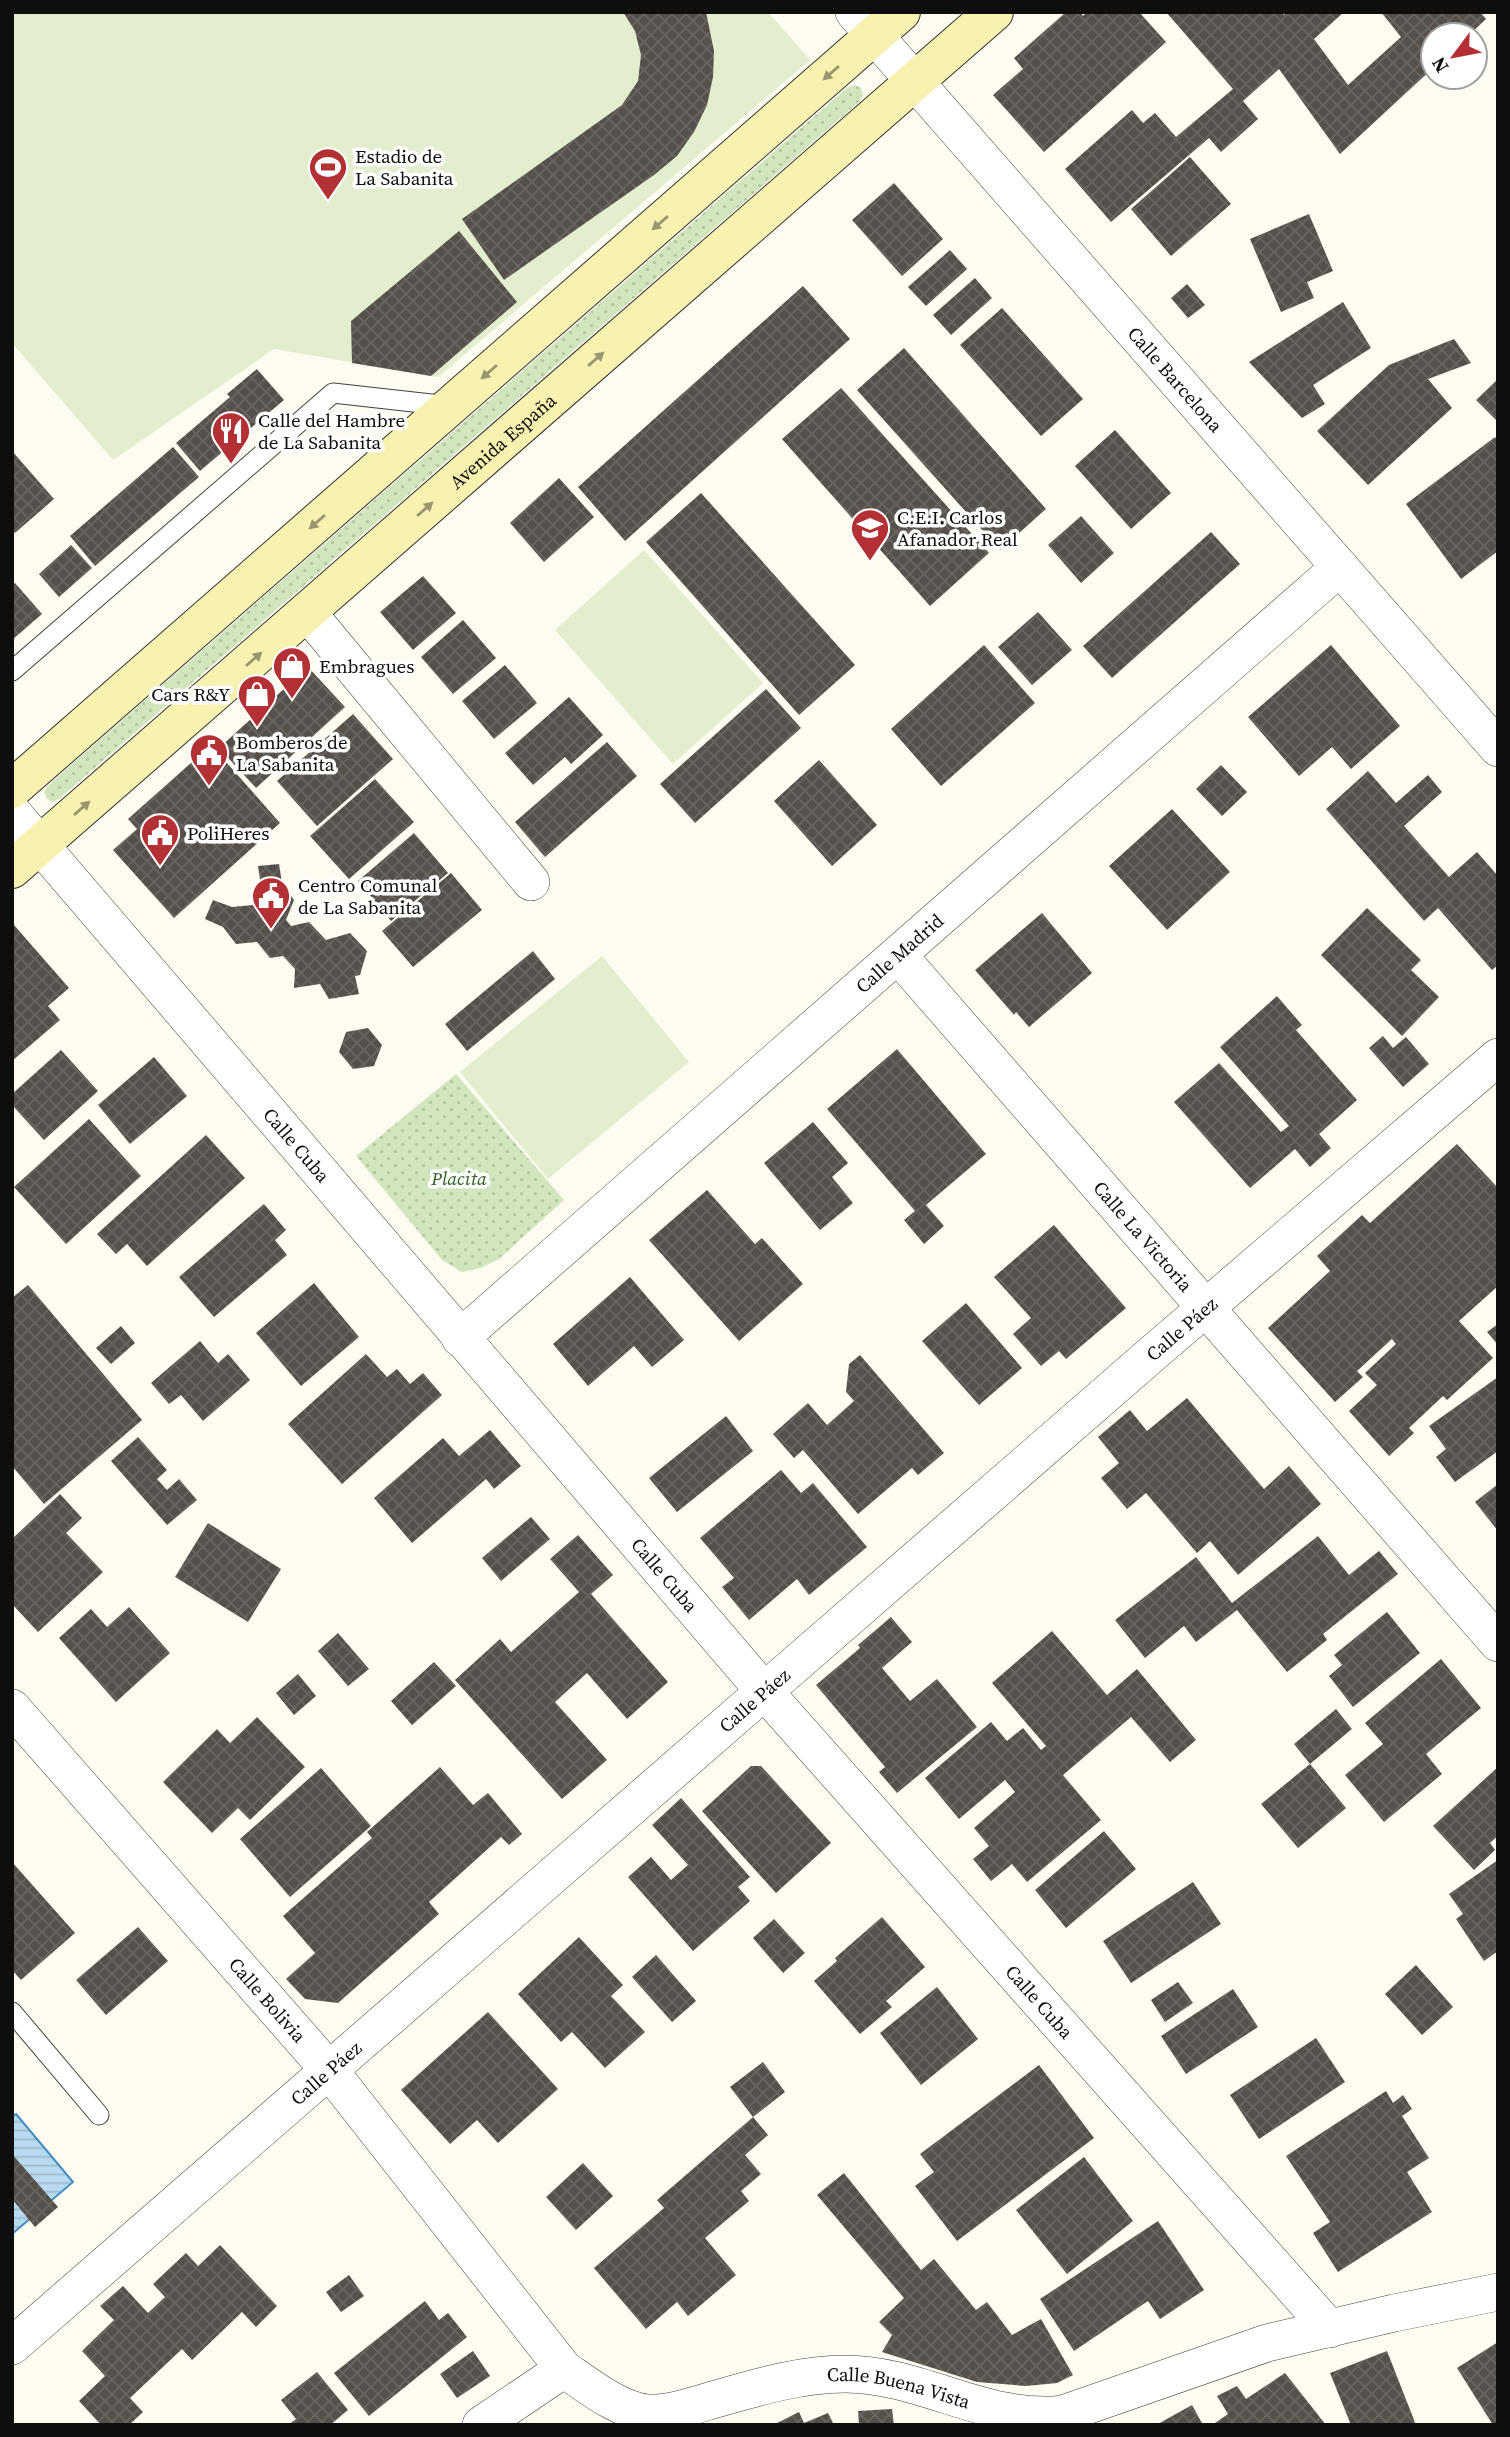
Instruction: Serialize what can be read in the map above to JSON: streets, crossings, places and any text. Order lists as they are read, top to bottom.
{
  "streets": {
    "main road": ["Avenida España"],
    "street": [
      "Calle Barcelona",
      "Calle Madrid",
      "Calle Cuba",
      "Calle La Victoria",
      "Calle Páez",
      "Calle Bolivia",
      "Calle Buena Vista"
    ]
  },
  "crossings": [
    ["Calle Barcelona", "Avenida España"],
    ["Calle Barcelona", "Calle Madrid"],
    ["Avenida España", "Calle Cuba"],
    ["Calle Madrid", "Calle Cuba"],
    ["Calle Madrid", "Calle La Victoria"],
    ["Calle Cuba", "Calle Páez"],
    ["Calle Cuba", "Calle Buena Vista"],
    ["Calle La Victoria", "Calle Páez"],
    ["Calle Páez", "Calle Bolivia"],
    ["Calle Bolivia", "Calle Buena Vista"]
  ],
  "parks": ["Placita"],
  "places": {
    "sports": ["Estadio de La Sabanita"],
    "restaurant": ["Calle del Hambre de La Sabanita"],
    "school or university": ["C.E.I. Carlos Afanador Real"],
    "shop": ["Embragues", "Cars R&Y"],
    "public building": ["Bomberos de La Sabanita", "PoliHeres", "Centro Comunal de La Sabanita"]
  },
  "north": "bottom left"
}
